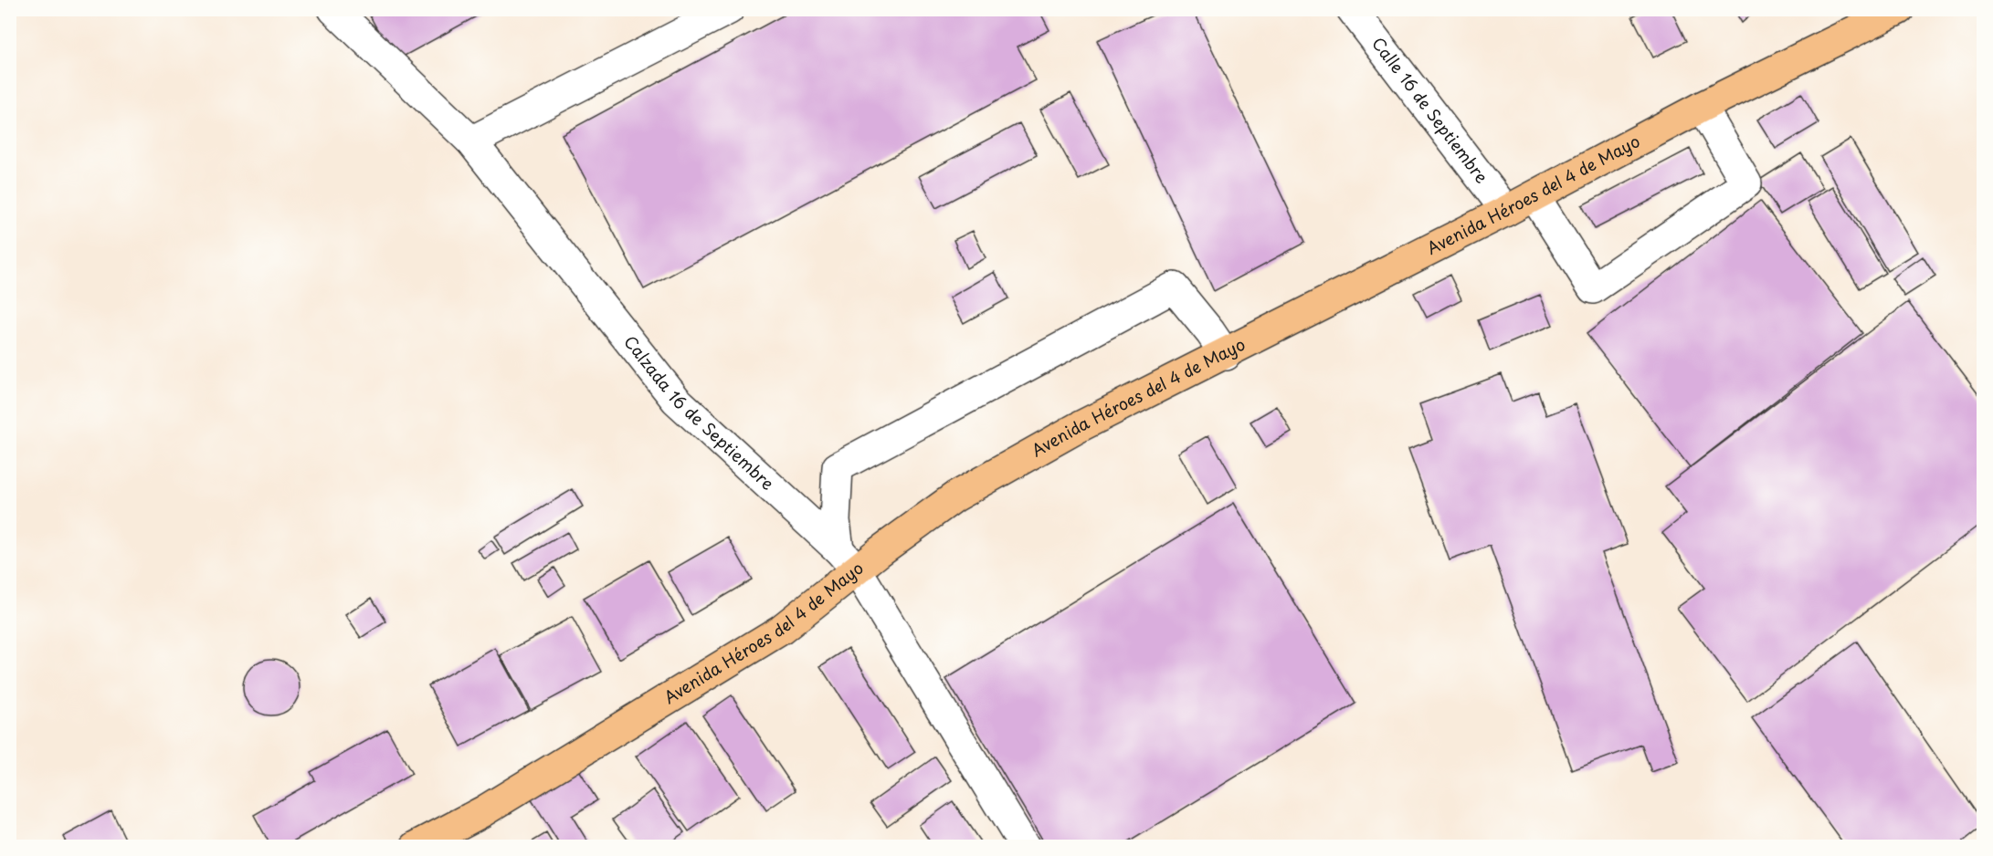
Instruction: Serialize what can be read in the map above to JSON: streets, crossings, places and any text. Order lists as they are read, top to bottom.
{
  "streets": {
    "main road": ["Avenida Héroes del 4 de Mayo"],
    "street": ["Calle 16 de Septiembre", "Calzada 16 de Septiembre"]
  },
  "crossings": [
    ["Calle 16 de Septiembre", "Avenida Héroes del 4 de Mayo"],
    ["Avenida Héroes del 4 de Mayo", "Calzada 16 de Septiembre"]
  ]
}
